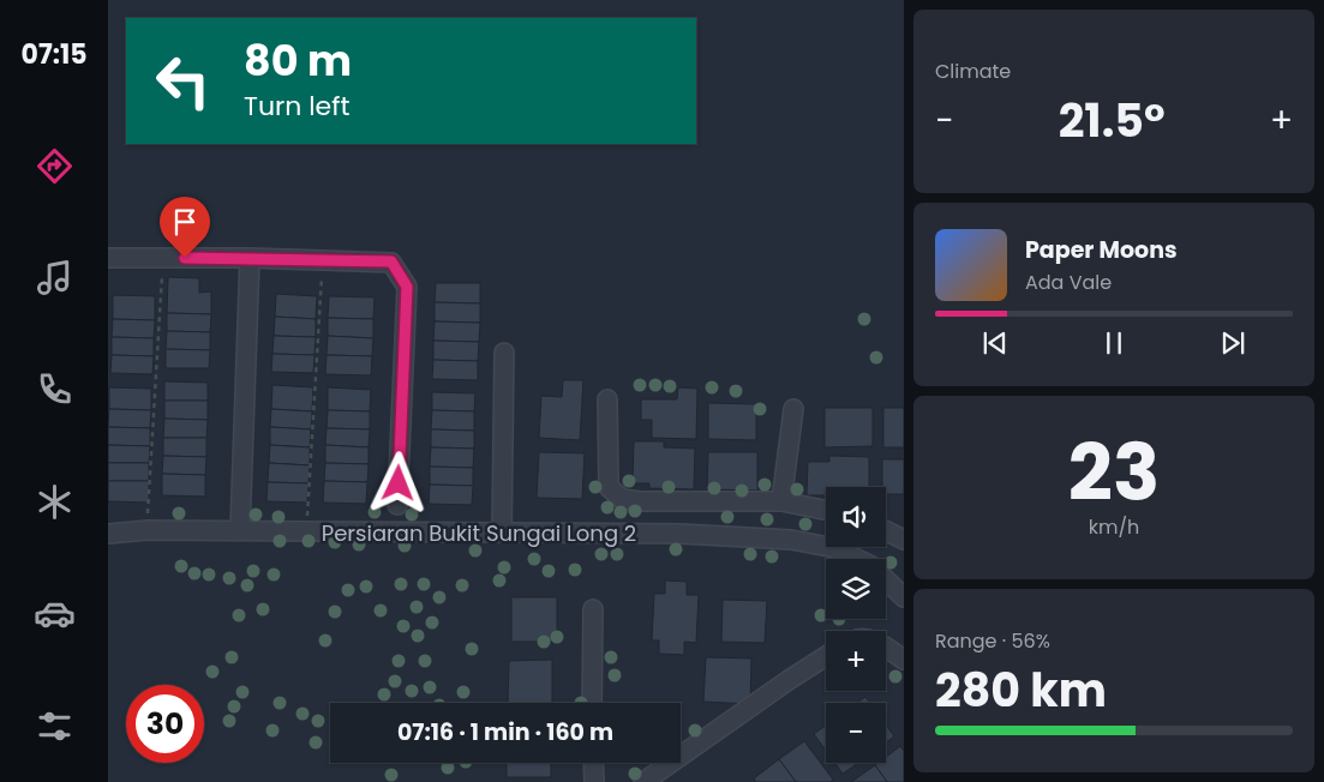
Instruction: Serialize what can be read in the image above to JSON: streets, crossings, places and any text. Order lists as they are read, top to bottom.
{
  "streets": {
    "street": ["Persiaran Bukit Sungai Long 2"]
  },
  "page": {
    "tabs": "07:15",
    "tile": [
      "Climate",
      ["23", "km/h"],
      ["Range · 56%", "280 km"]
    ],
    "turn": ["80 m", "Turn left"],
    "heat": ["−", "21.5°", "+"],
    "song": ["Paper Moons", "Ada Vale"],
    "map_buttons": ["+", "−"],
    "limit": "30",
    "trip": "07:16 · 1 min · 160 m"
  }
}
